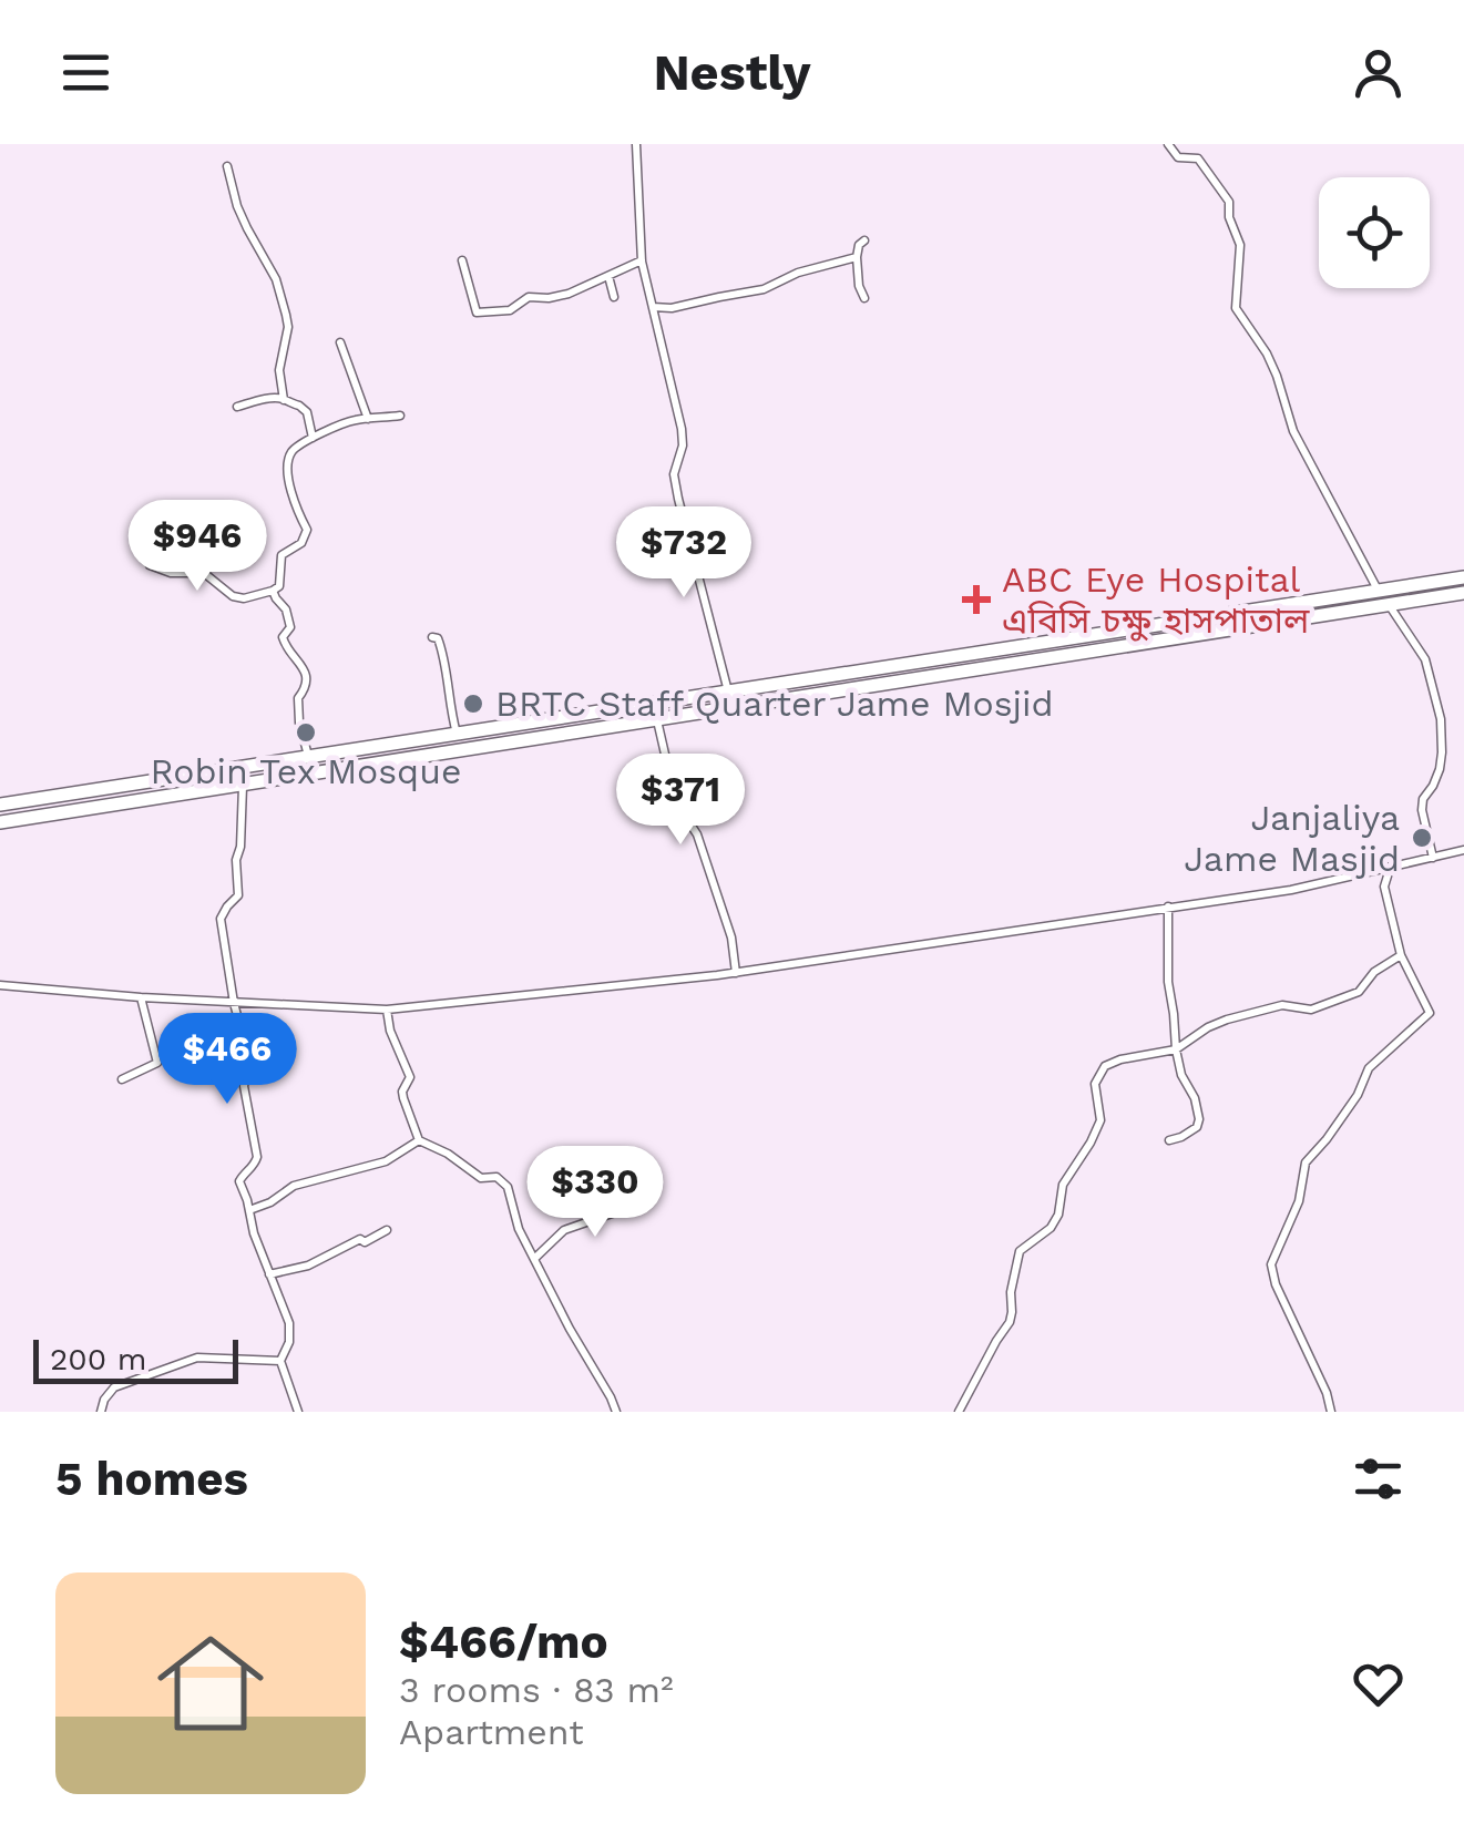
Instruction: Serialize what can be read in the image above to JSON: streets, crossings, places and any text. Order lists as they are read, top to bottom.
{
  "places": {
    "health": ["ABC Eye Hospital এবিসি চক্ষু হাসপাতাল"],
    "other": ["BRTC Staff Quarter Jame Mosjid", "Robin Tex Mosque", "Janjaliya Jame Masjid"]
  },
  "scale_bar": "200 m",
  "page": {
    "header": "Nestly",
    "price": [
      "$946",
      "$732",
      "$371",
      "$466",
      "$330"
    ],
    "scale": "200 m",
    "heading": "5 homes",
    "list": [
      {
        "name": "$466/mo",
        "note": "3 rooms · 83 m² · Apartment"
      }
    ]
  }
}
